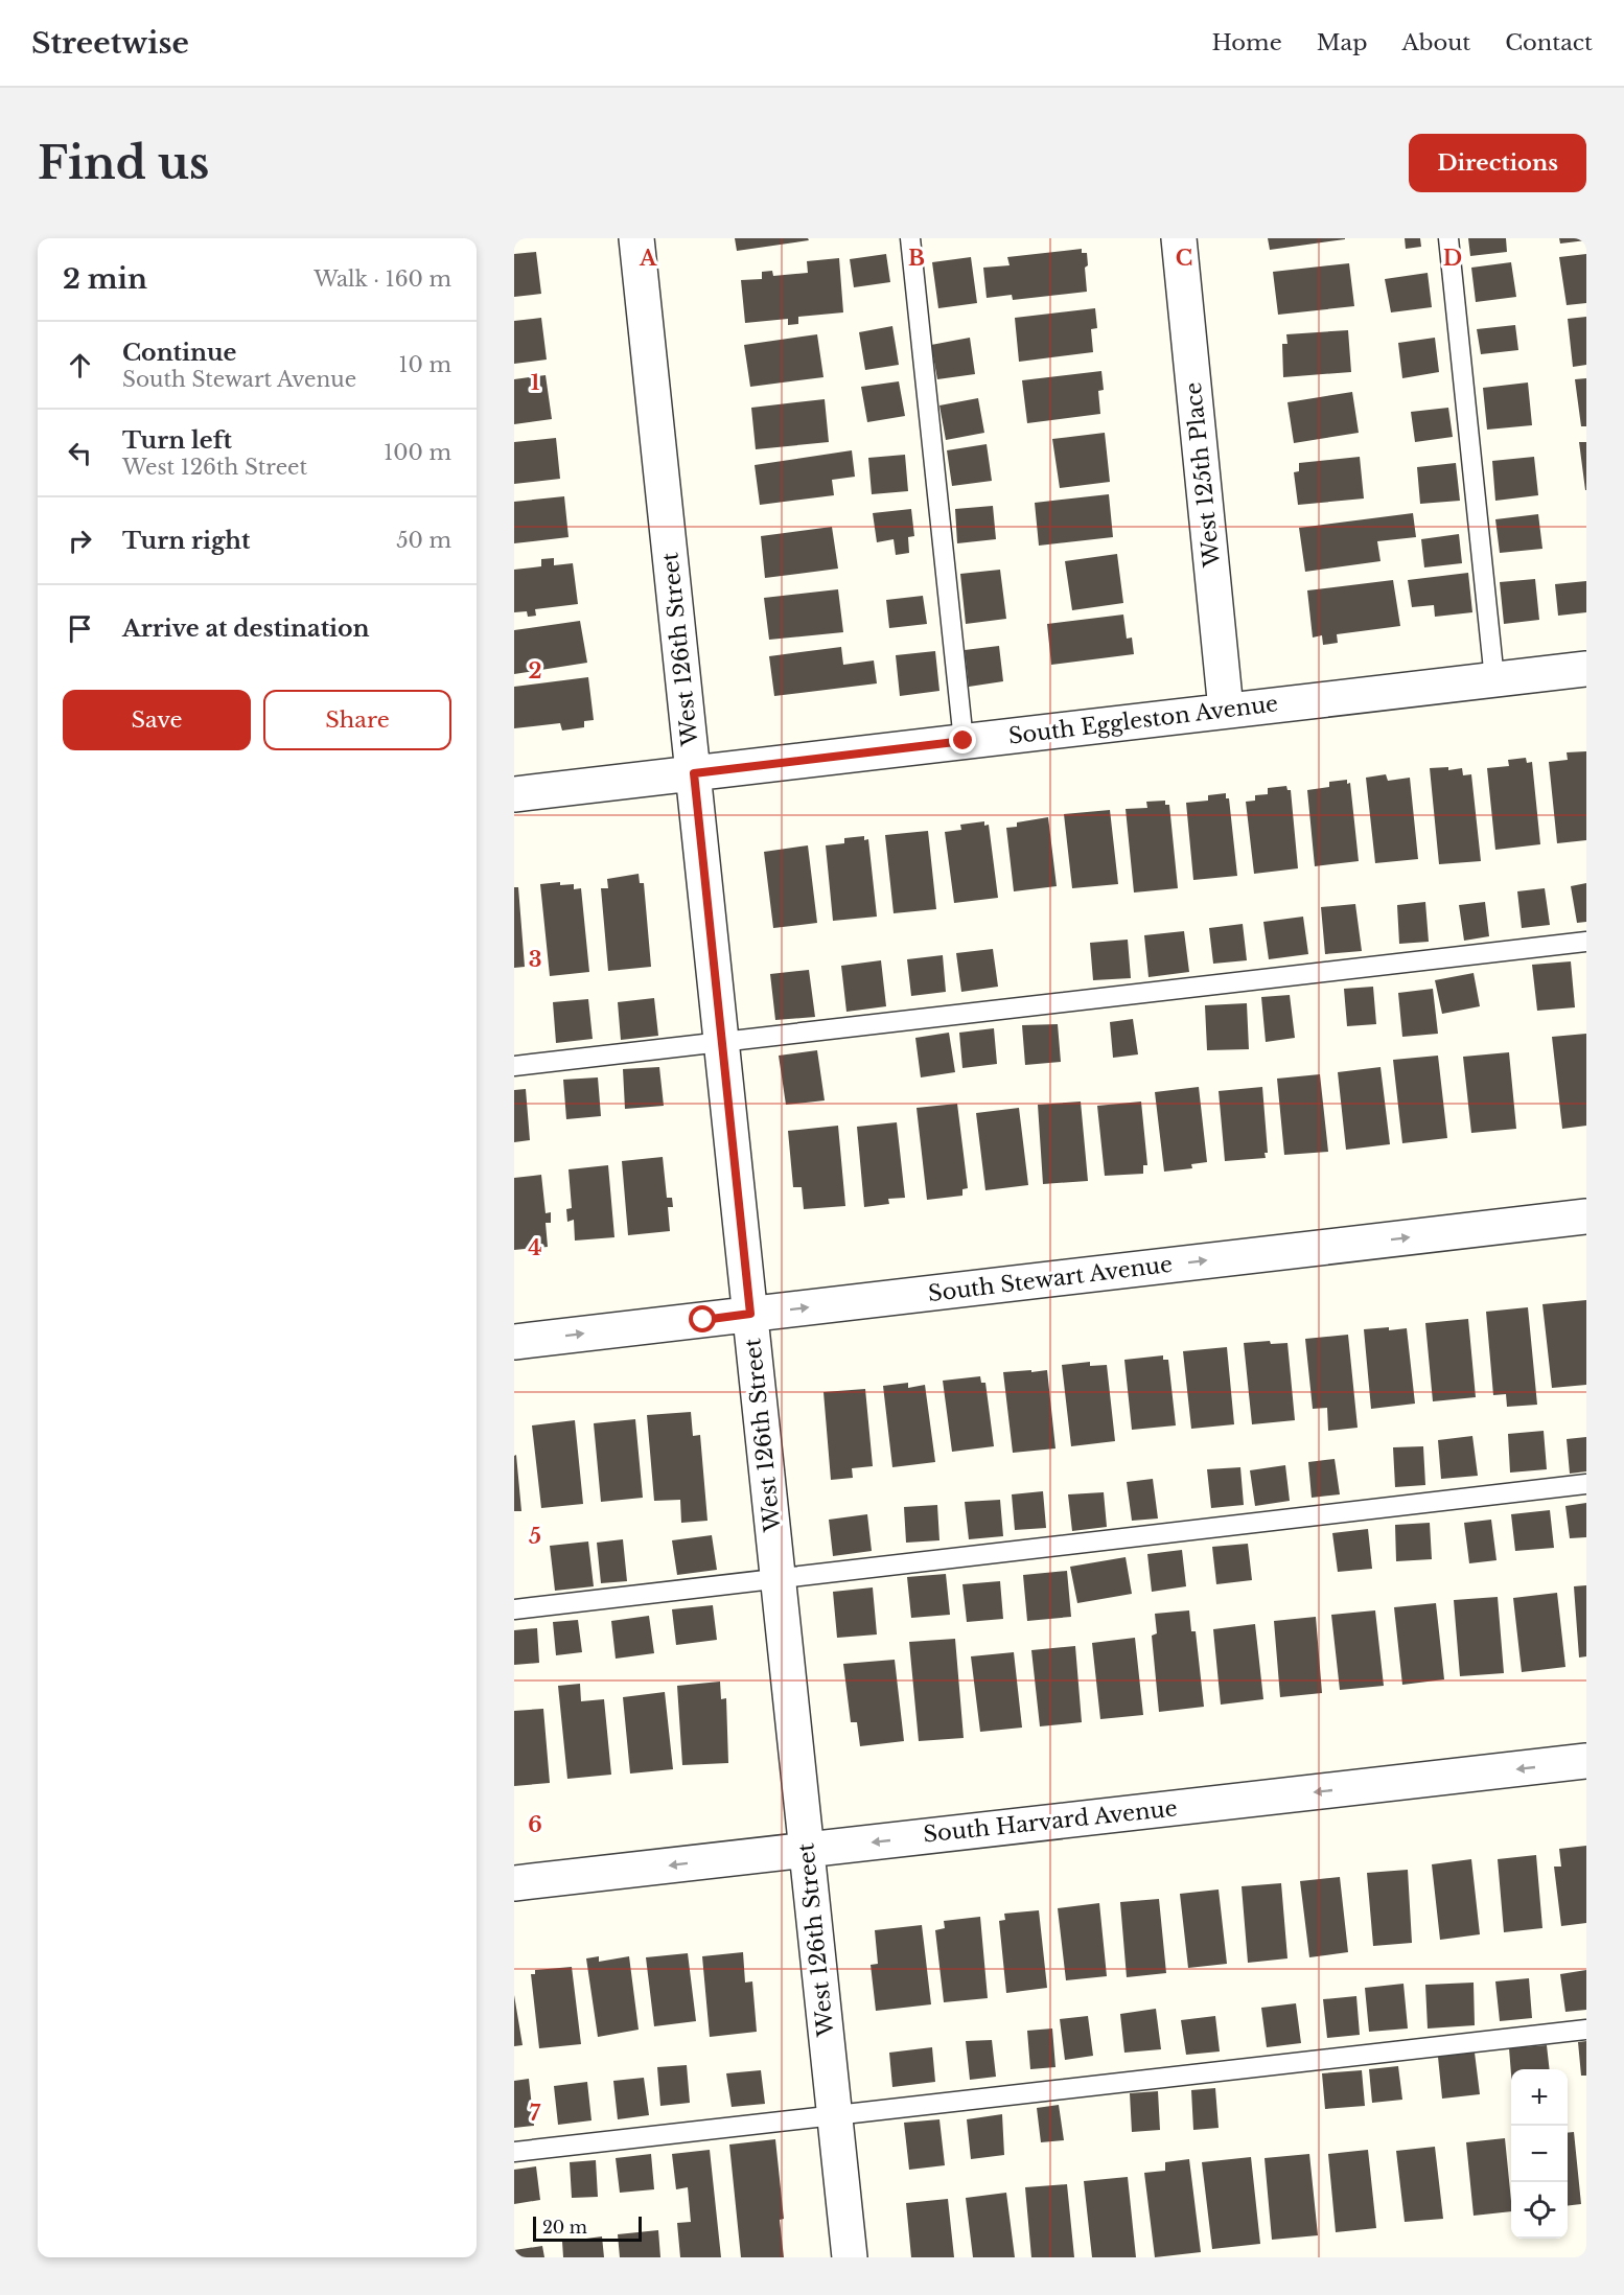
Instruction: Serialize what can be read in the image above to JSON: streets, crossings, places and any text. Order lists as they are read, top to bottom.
{
  "streets": {
    "street": [
      "West 125th Place",
      "West 126th Street",
      "South Eggleston Avenue",
      "South Stewart Avenue",
      "South Harvard Avenue"
    ]
  },
  "crossings": [
    ["West 125th Place", "South Eggleston Avenue"],
    ["West 126th Street", "South Eggleston Avenue"],
    ["West 126th Street", "South Stewart Avenue"],
    ["West 126th Street", "South Harvard Avenue"]
  ],
  "one_way": ["South Stewart Avenue", "South Harvard Avenue"],
  "scale_bar": "20 m",
  "page": {
    "header": "Streetwise",
    "nav": [
      "Home",
      "Map",
      "About",
      "Contact"
    ],
    "buttons": [
      "Directions",
      ["Save", "Share"]
    ],
    "title": "Find us",
    "heading": ["2 min", "Walk · 160 m"],
    "list": [
      ["Continue", "South Stewart Avenue", "10 m"],
      ["Turn left", "West 126th Street", "100 m"],
      ["Turn right", "50 m"],
      "Arrive at destination"
    ],
    "map_buttons": ["+", "−"],
    "scale": "20 m"
  },
  "grid": {
    "columns": [
      "A",
      "B",
      "C",
      "D"
    ],
    "rows": [
      "1",
      "2",
      "3",
      "4",
      "5",
      "6",
      "7"
    ]
  }
}
